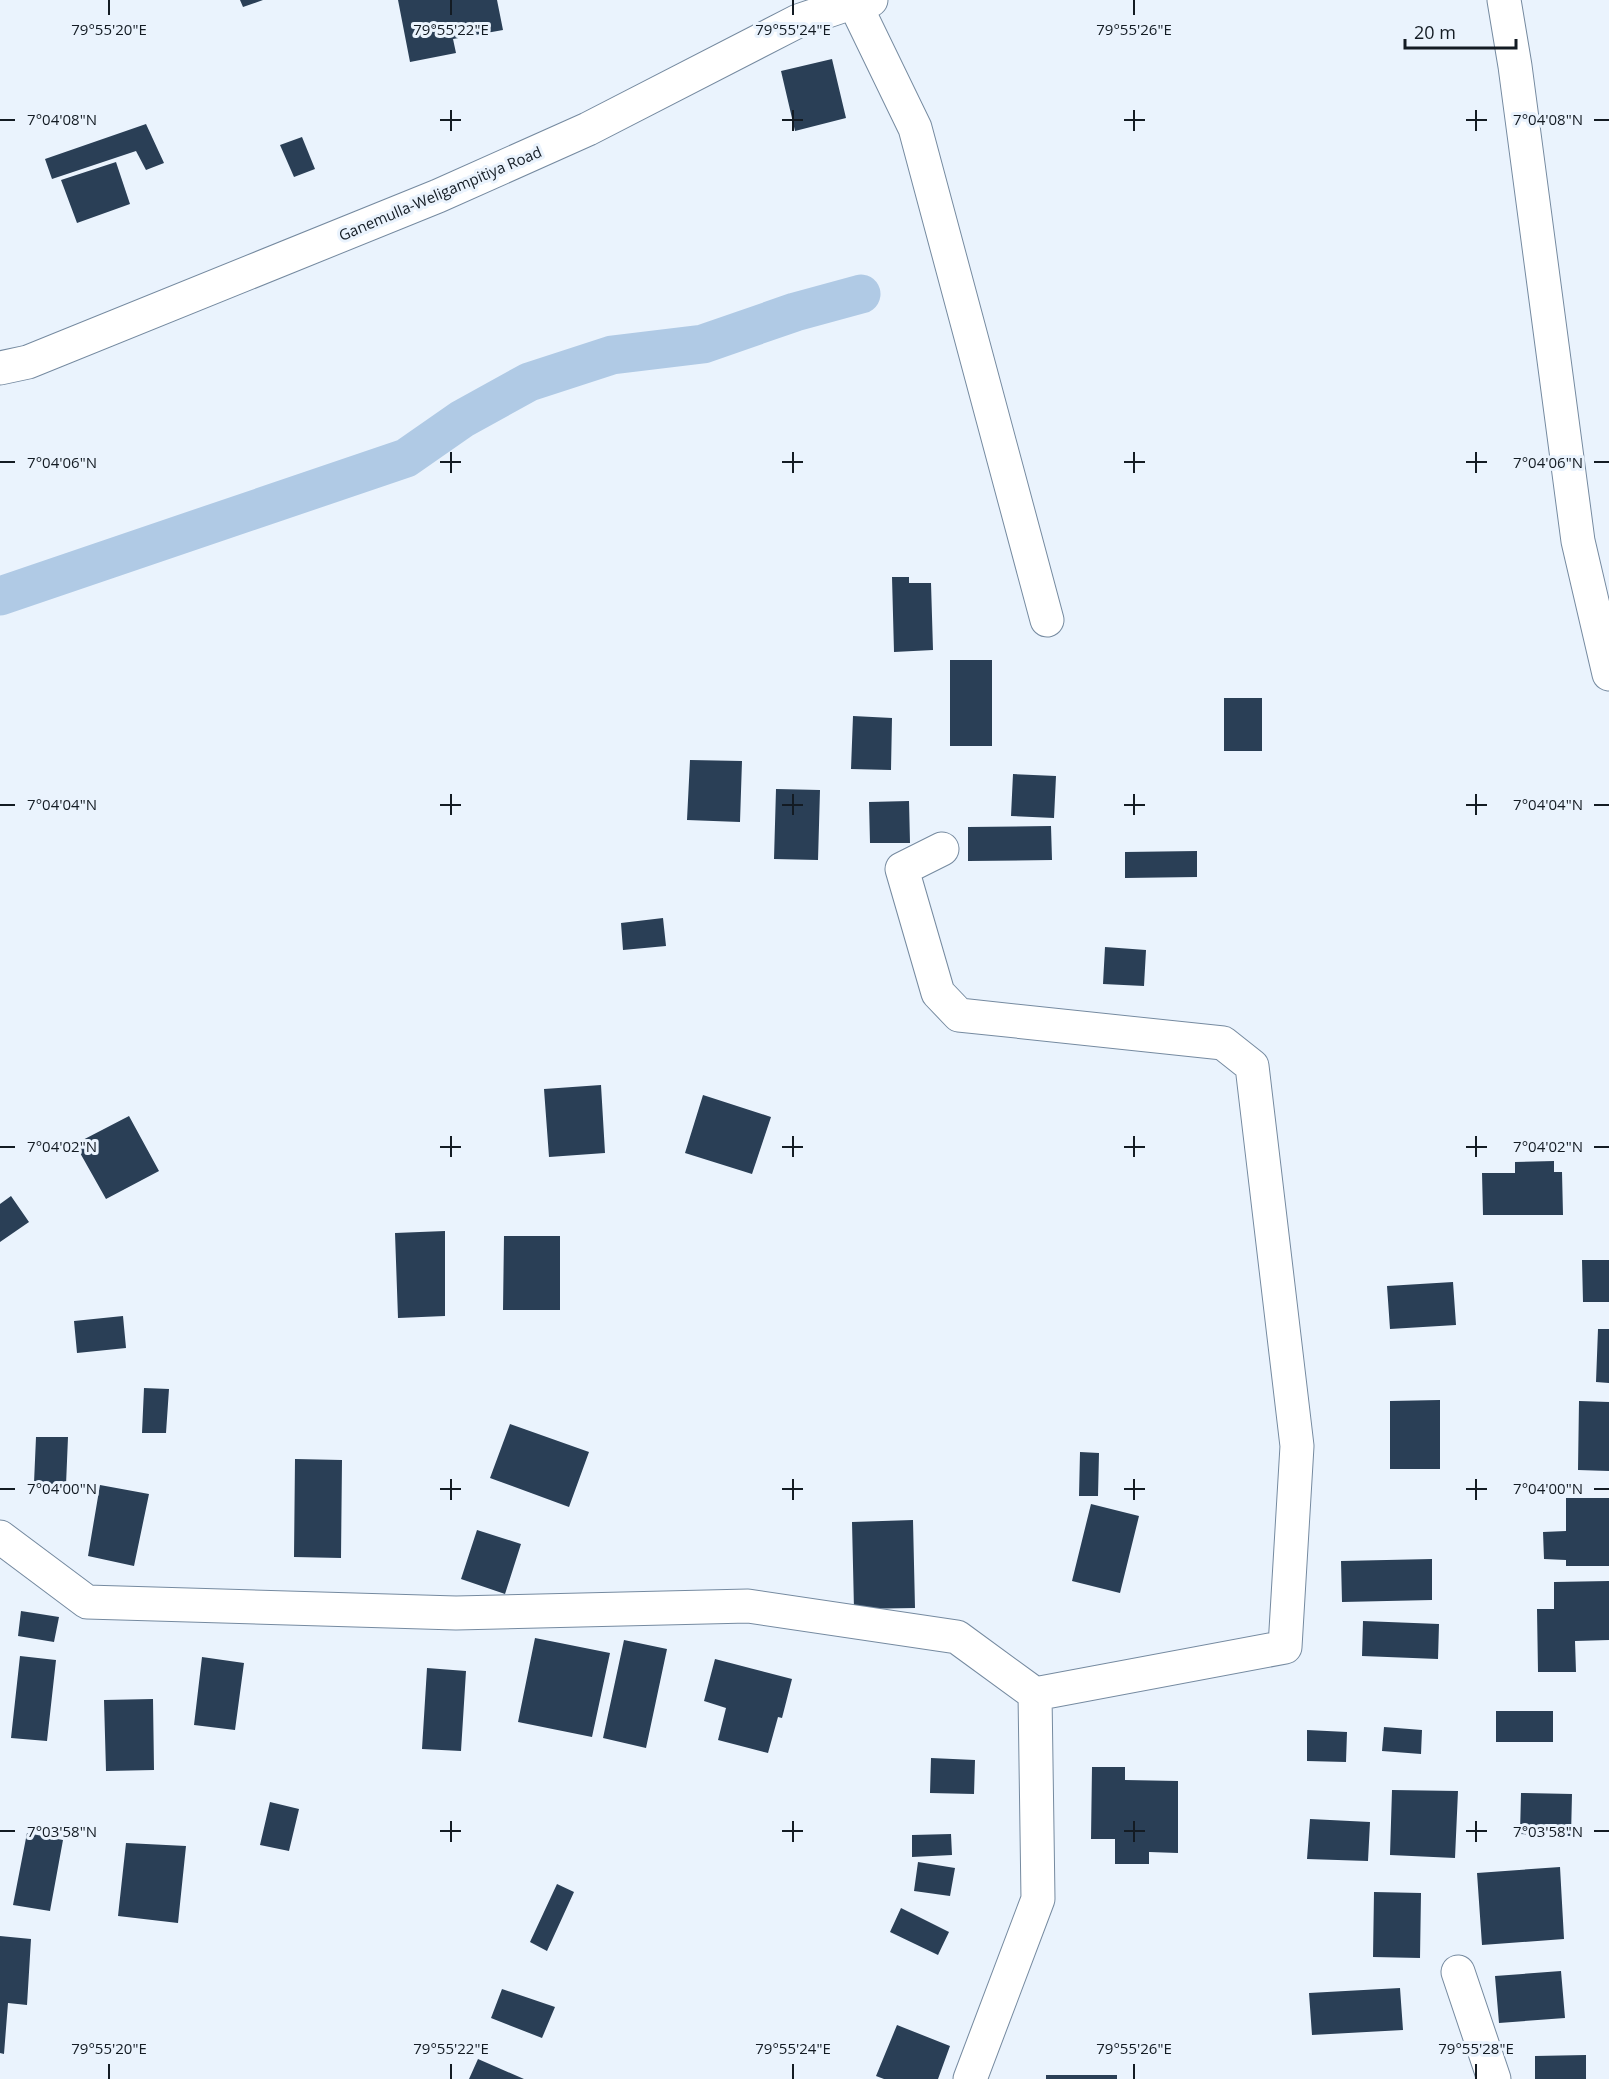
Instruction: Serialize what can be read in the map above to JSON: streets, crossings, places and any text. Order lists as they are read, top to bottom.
{
  "streets": {
    "street": ["Ganemulla-Weligampitiya Road"]
  },
  "scale_bar": "20 m",
  "coordinates": [
    "79°55'20\"E",
    "79°55'22\"E",
    "79°55'24\"E",
    "79°55'26\"E",
    "7°04'08\"N",
    "7°04'06\"N",
    "7°04'04\"N",
    "7°04'02\"N",
    "7°04'00\"N",
    "7°03'58\"N",
    "79°55'28\"E"
  ]
}
